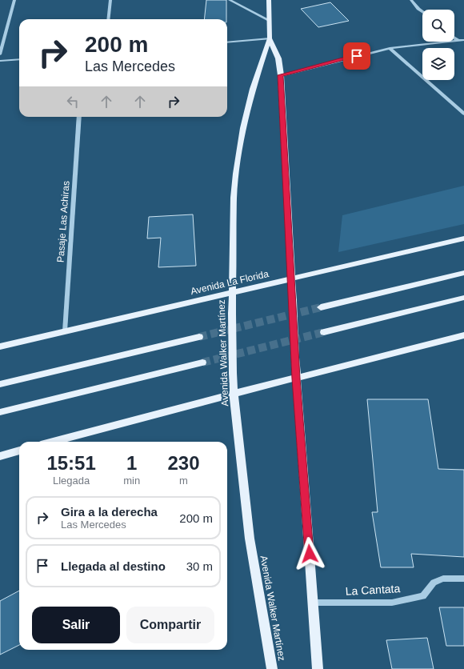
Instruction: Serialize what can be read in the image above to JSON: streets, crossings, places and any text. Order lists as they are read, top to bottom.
{
  "streets": {
    "main road": ["Avenida La Florida", "Avenida Walker Martínez"],
    "street": ["Pasaje Las Achiras", "La Cantata"]
  },
  "crossings": [
    ["Pasaje Las Achiras", "Avenida La Florida"],
    ["Avenida La Florida", "Avenida Walker Martínez"],
    ["Avenida Walker Martínez", "La Cantata"]
  ],
  "page": {
    "turn": ["200 m", "Las Mercedes"],
    "eta": [
      "15:51",
      "Llegada",
      "1",
      "min",
      "230",
      "m"
    ],
    "list": [
      {
        "name": "Gira a la derecha",
        "note": "Las Mercedes",
        "value": "200 m"
      },
      {
        "name": "Llegada al destino",
        "value": "30 m"
      }
    ],
    "buttons": ["Salir", "Compartir"]
  }
}
